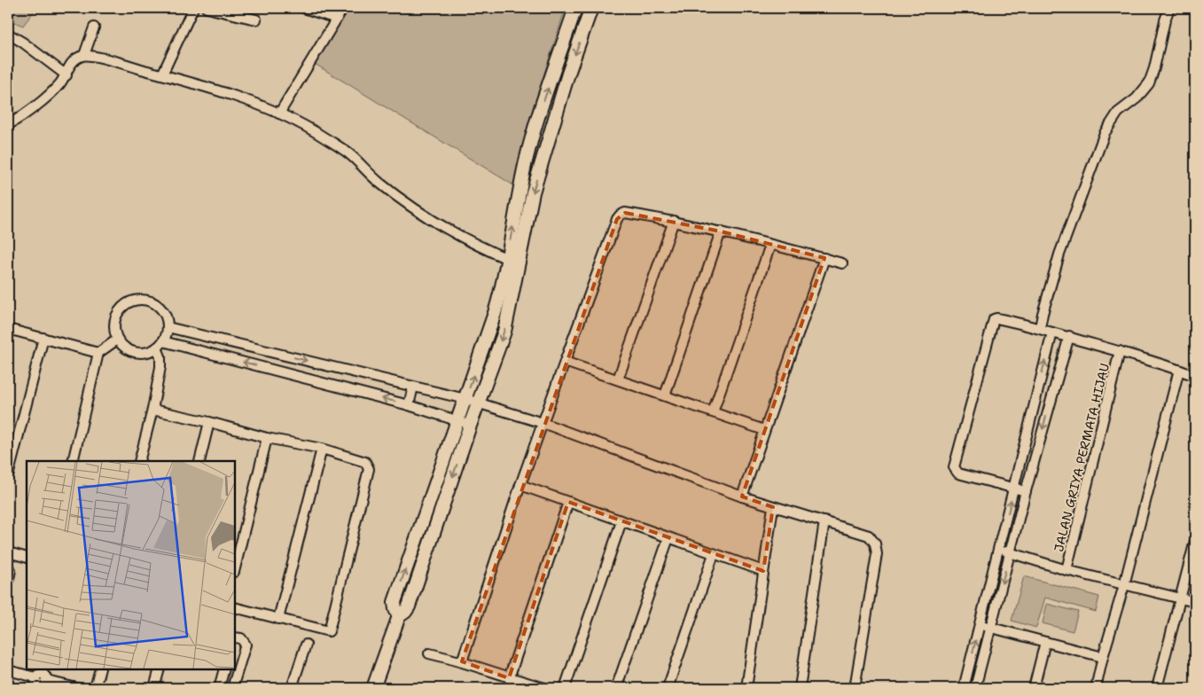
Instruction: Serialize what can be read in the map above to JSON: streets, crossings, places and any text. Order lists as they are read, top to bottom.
{
  "streets": {
    "street": ["JALAN GRIYA PERMATA HIJAU"]
  }
}
